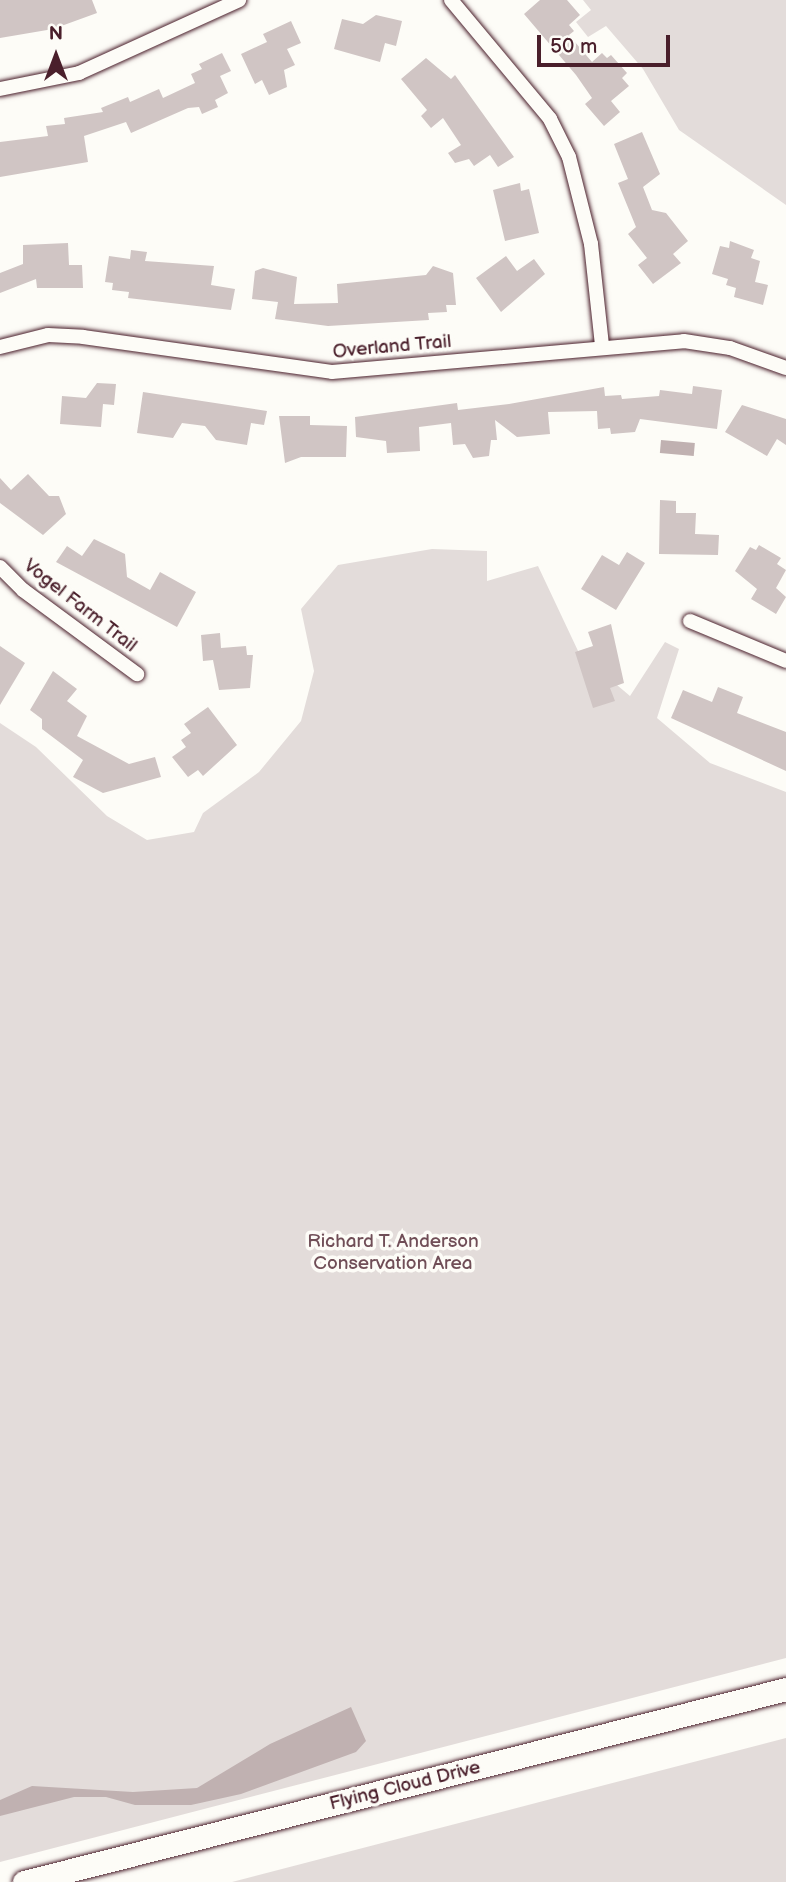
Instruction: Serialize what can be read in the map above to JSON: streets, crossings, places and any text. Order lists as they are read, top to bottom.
{
  "streets": {
    "main road": ["Flying Cloud Drive"],
    "street": ["Overland Trail", "Vogel Farm Trail"]
  },
  "parks": ["Richard T. Anderson Conservation Area"],
  "scale_bar": "50 m",
  "north": "top"
}
